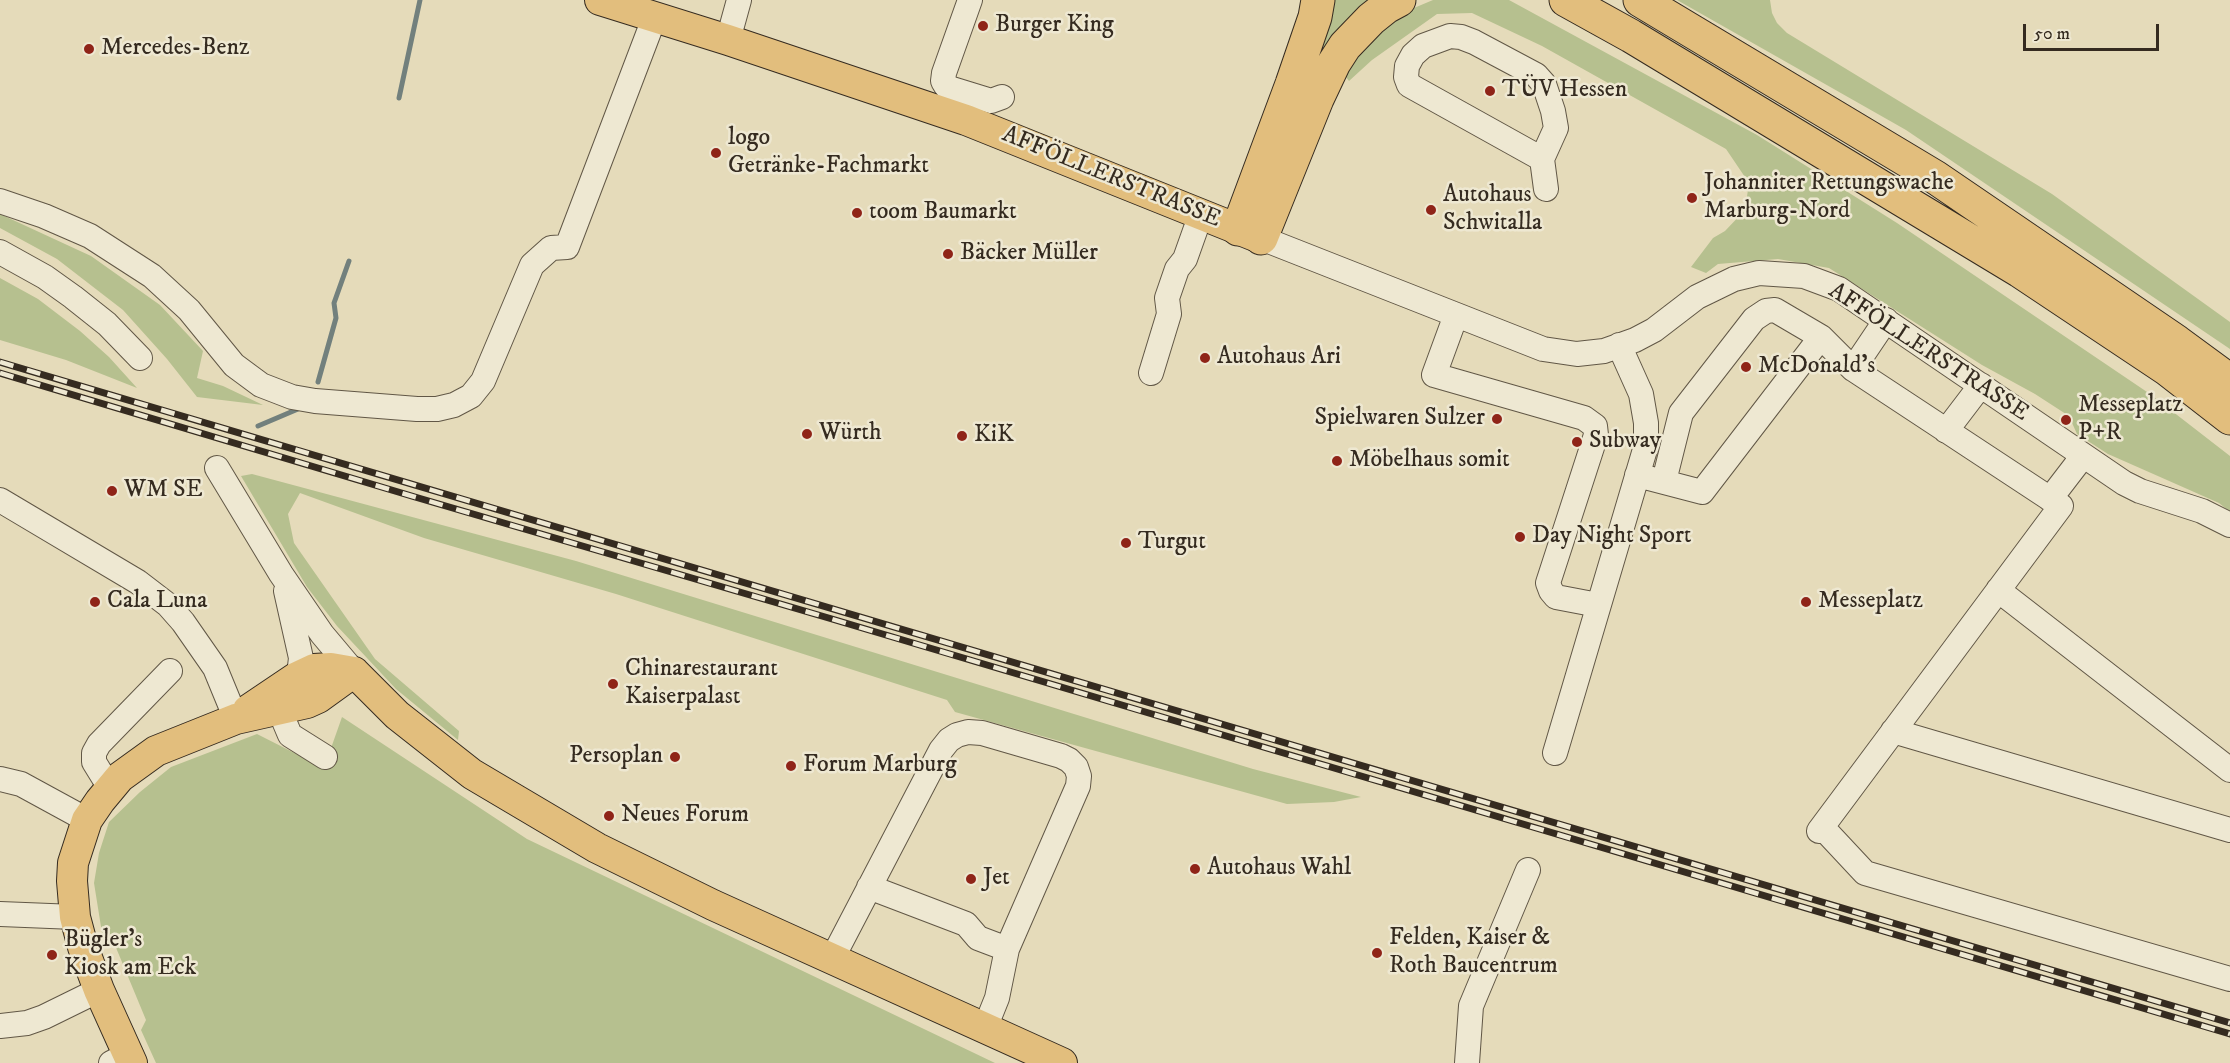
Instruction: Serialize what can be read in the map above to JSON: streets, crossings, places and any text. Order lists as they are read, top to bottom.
{
  "streets": {
    "main road": ["AFFÖLLERSTRASSE"]
  },
  "places": [
    "Burger King",
    "Mercedes-Benz",
    "TÜV Hessen",
    "logo Getränke-Fachmarkt",
    "Johanniter Rettungswache Marburg-Nord",
    "Autohaus Schwitalla",
    "toom Baumarkt",
    "Bäcker Müller",
    "Autohaus Ari",
    "McDonald's",
    "Spielwaren Sulzer",
    "Messeplatz P+R",
    "Würth",
    "KiK",
    "Subway",
    "Möbelhaus somit",
    "WM SE",
    "Day Night Sport",
    "Turgut",
    "Cala Luna",
    "Messeplatz",
    "Chinarestaurant Kaiserpalast",
    "Persoplan",
    "Forum Marburg",
    "Neues Forum",
    "Autohaus Wahl",
    "Jet",
    "Felden, Kaiser & Roth Baucentrum",
    "Bügler's Kiosk am Eck"
  ],
  "scale_bar": "50 m"
}
